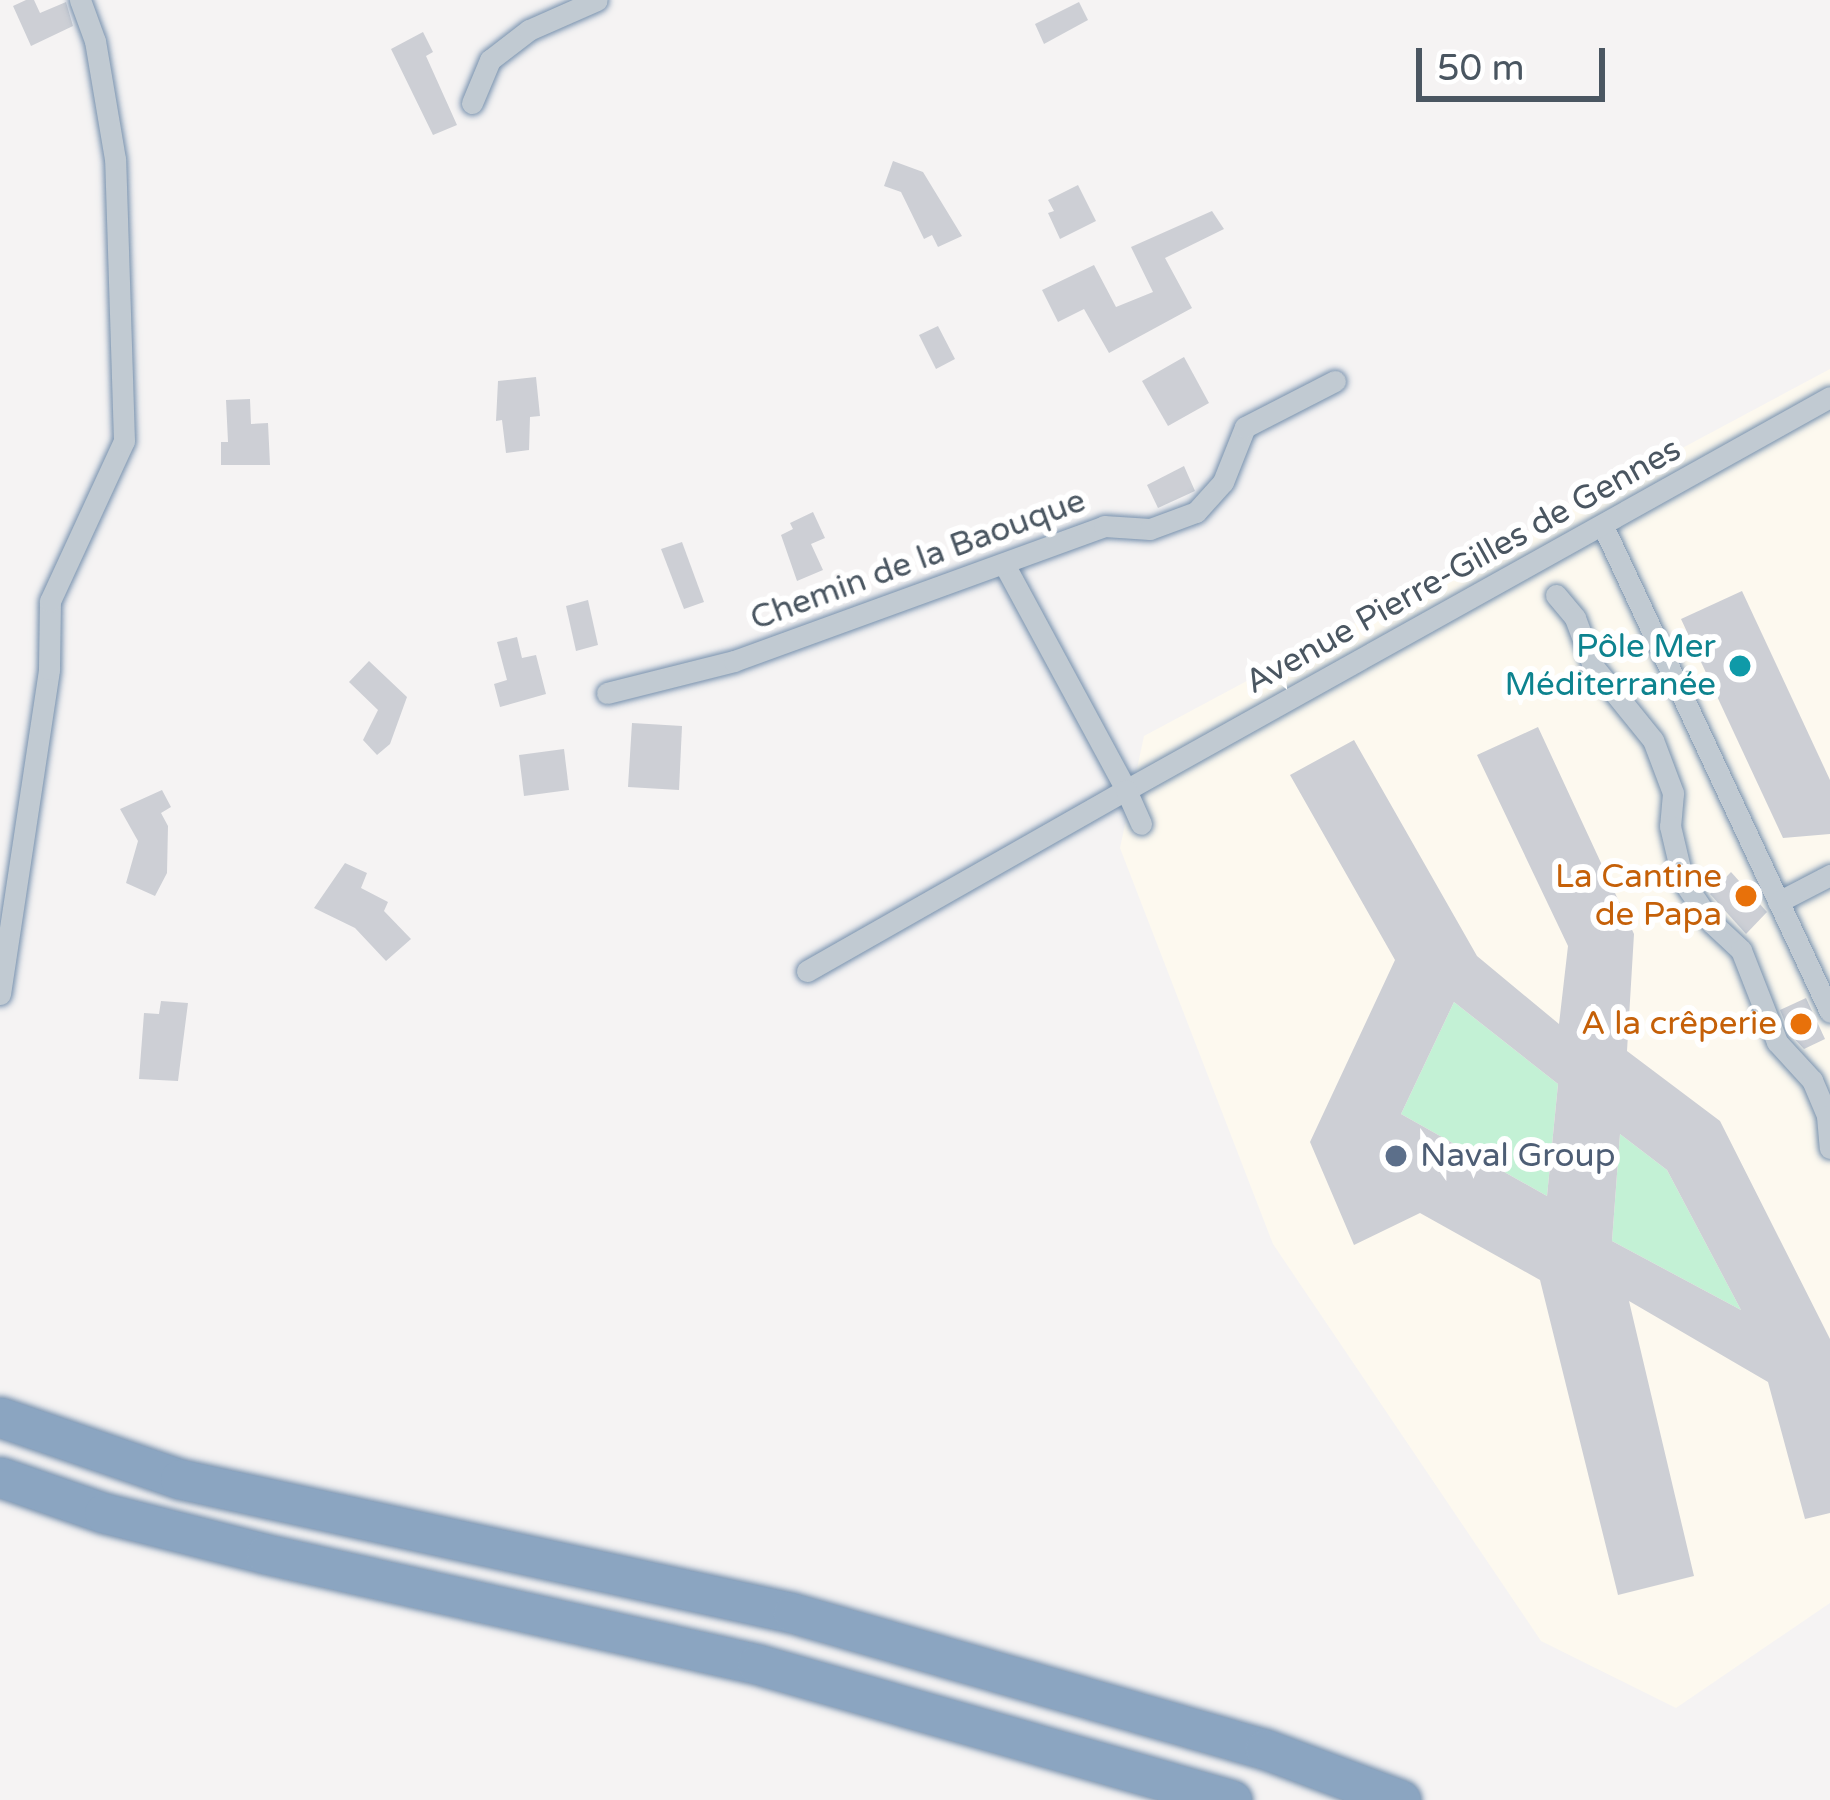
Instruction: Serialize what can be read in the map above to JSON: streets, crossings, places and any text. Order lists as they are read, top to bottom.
{
  "streets": {
    "street": ["Chemin de la Baouque", "Avenue Pierre-Gilles de Gennes"]
  },
  "places": [
    "Pôle Mer Méditerranée",
    "La Cantine de Papa",
    "A la crêperie",
    "Naval Group"
  ],
  "scale_bar": "50 m"
}
